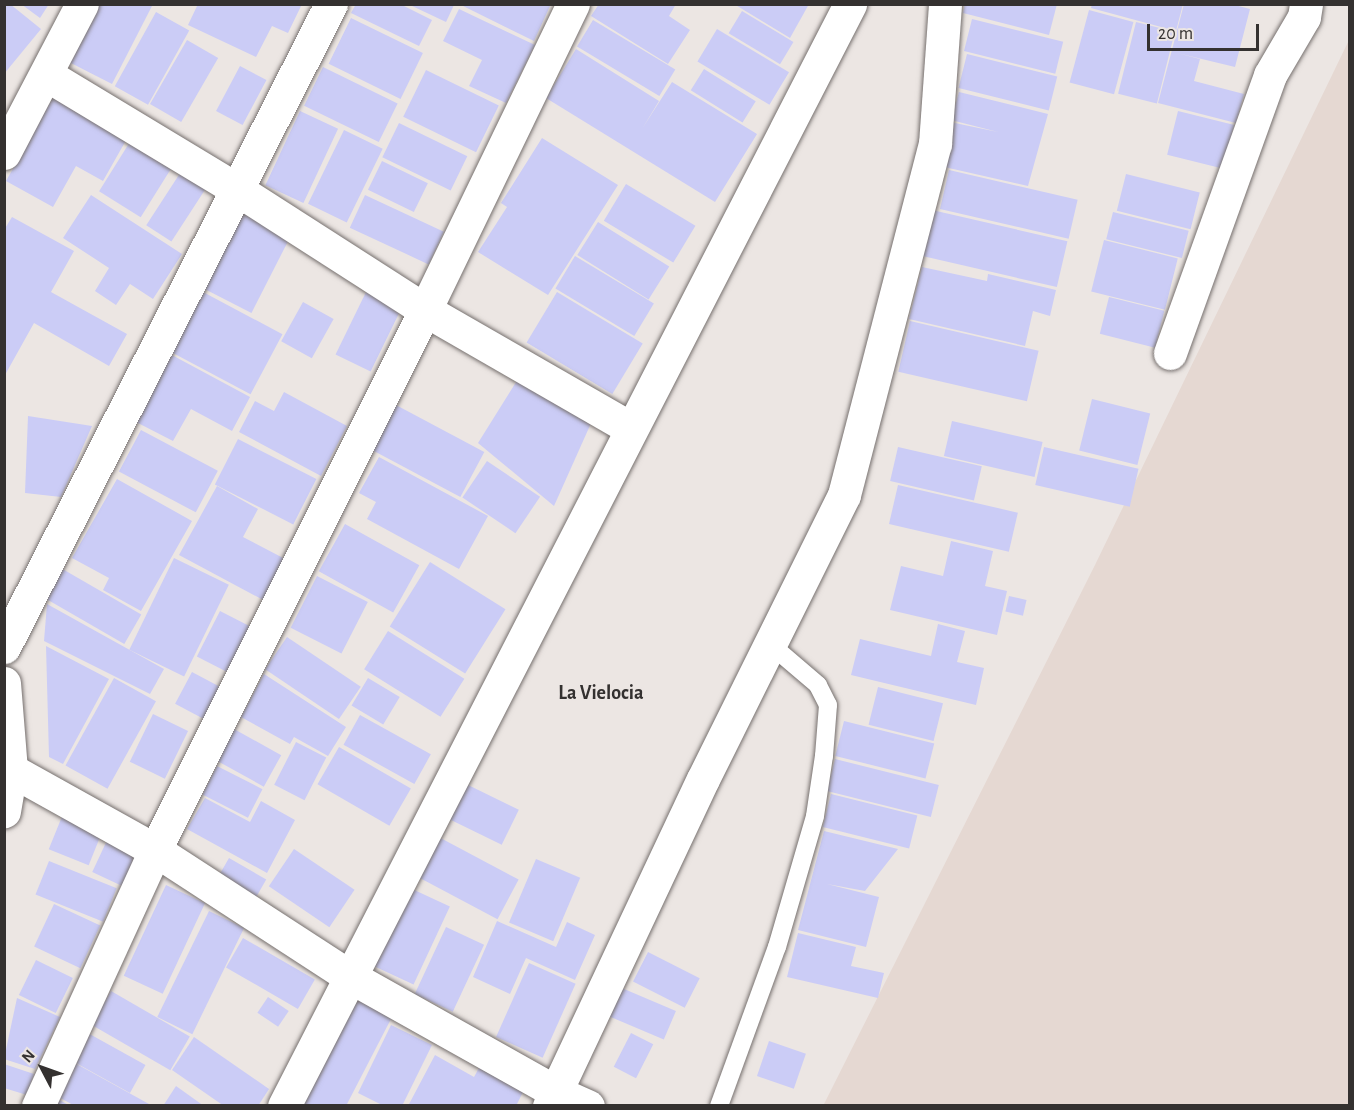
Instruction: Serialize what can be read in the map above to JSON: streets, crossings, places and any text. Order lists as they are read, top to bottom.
{
  "districts": ["La Vielocia"],
  "scale_bar": "20 m",
  "north": "top left"
}
